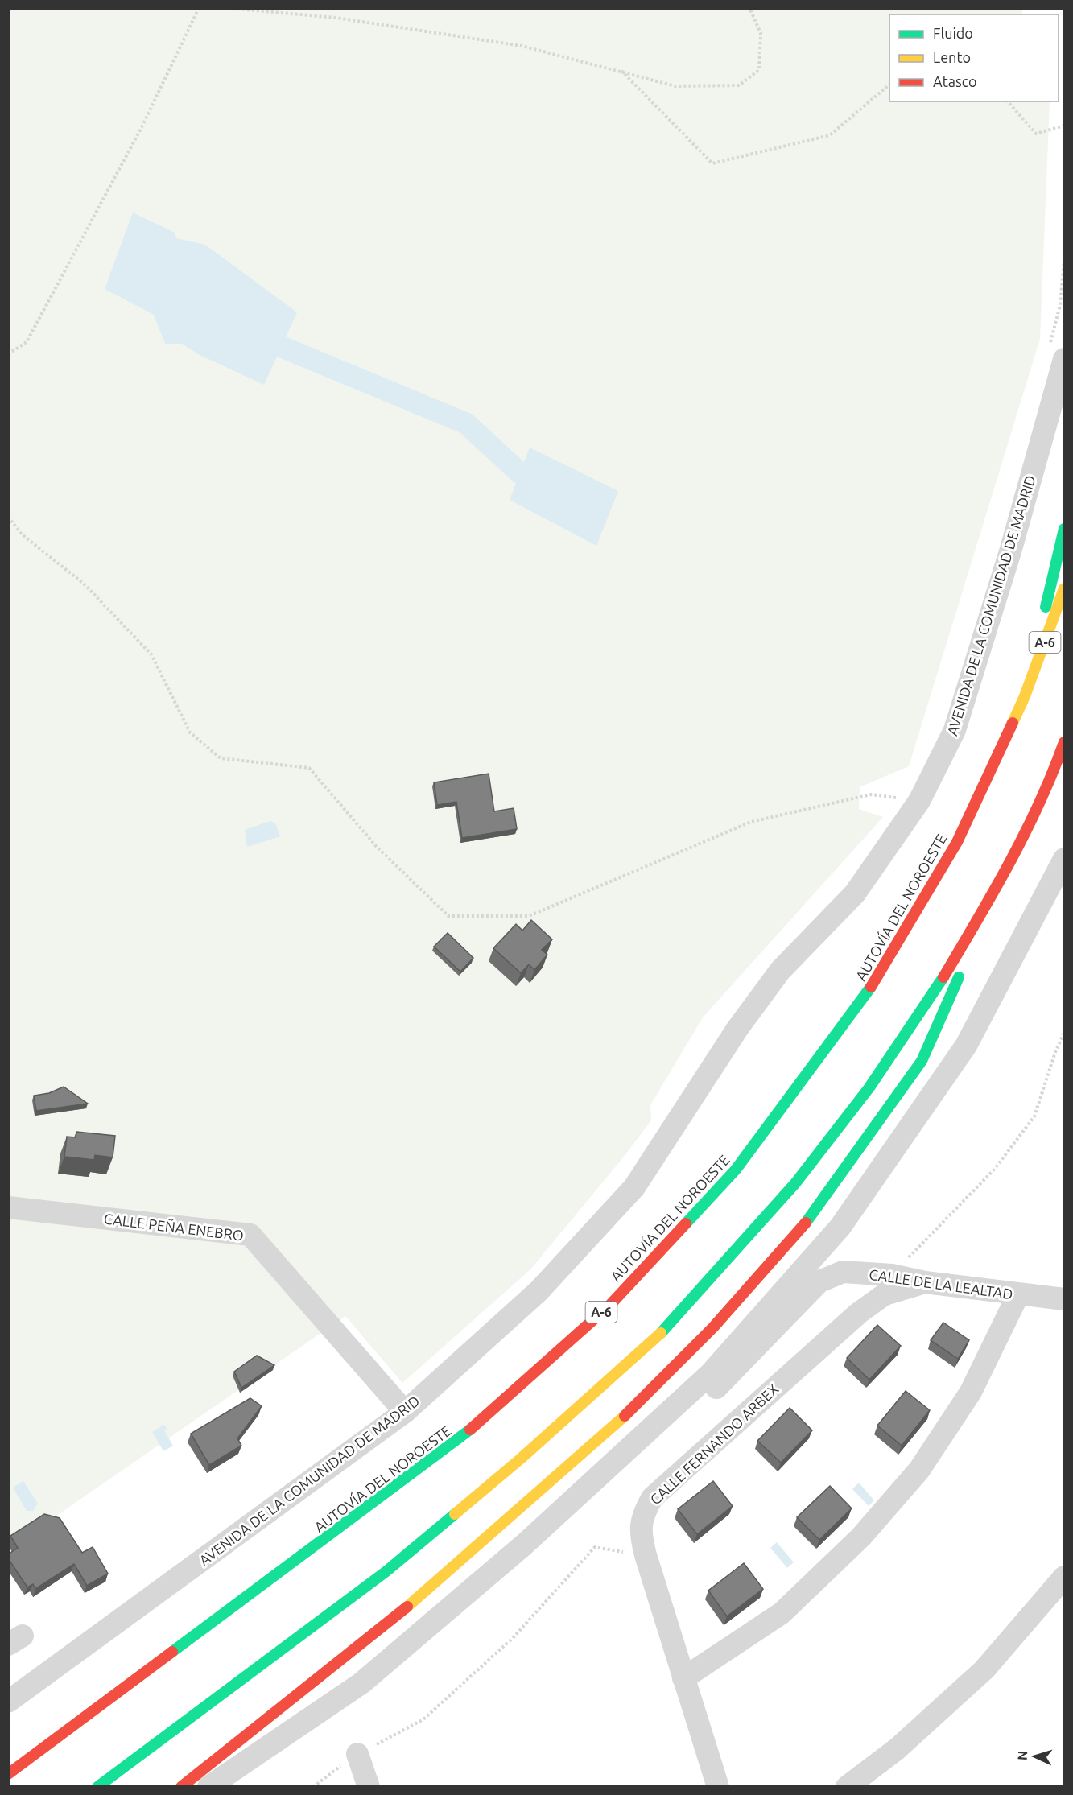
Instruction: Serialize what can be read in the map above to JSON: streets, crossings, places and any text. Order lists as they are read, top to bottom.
{
  "streets": {
    "highway": ["A-6", "AUTOVÍA DEL NOROESTE"],
    "street": [
      "AVENIDA DE LA COMUNIDAD DE MADRID",
      "CALLE PEÑA ENEBRO",
      "CALLE DE LA LEALTAD",
      "CALLE FERNANDO ARBEX"
    ]
  },
  "crossings": [
    ["AVENIDA DE LA COMUNIDAD DE MADRID", "CALLE PEÑA ENEBRO"],
    ["CALLE DE LA LEALTAD", "CALLE FERNANDO ARBEX"]
  ],
  "legend": ["Fluido", "Lento", "Atasco"],
  "north": "left"
}
